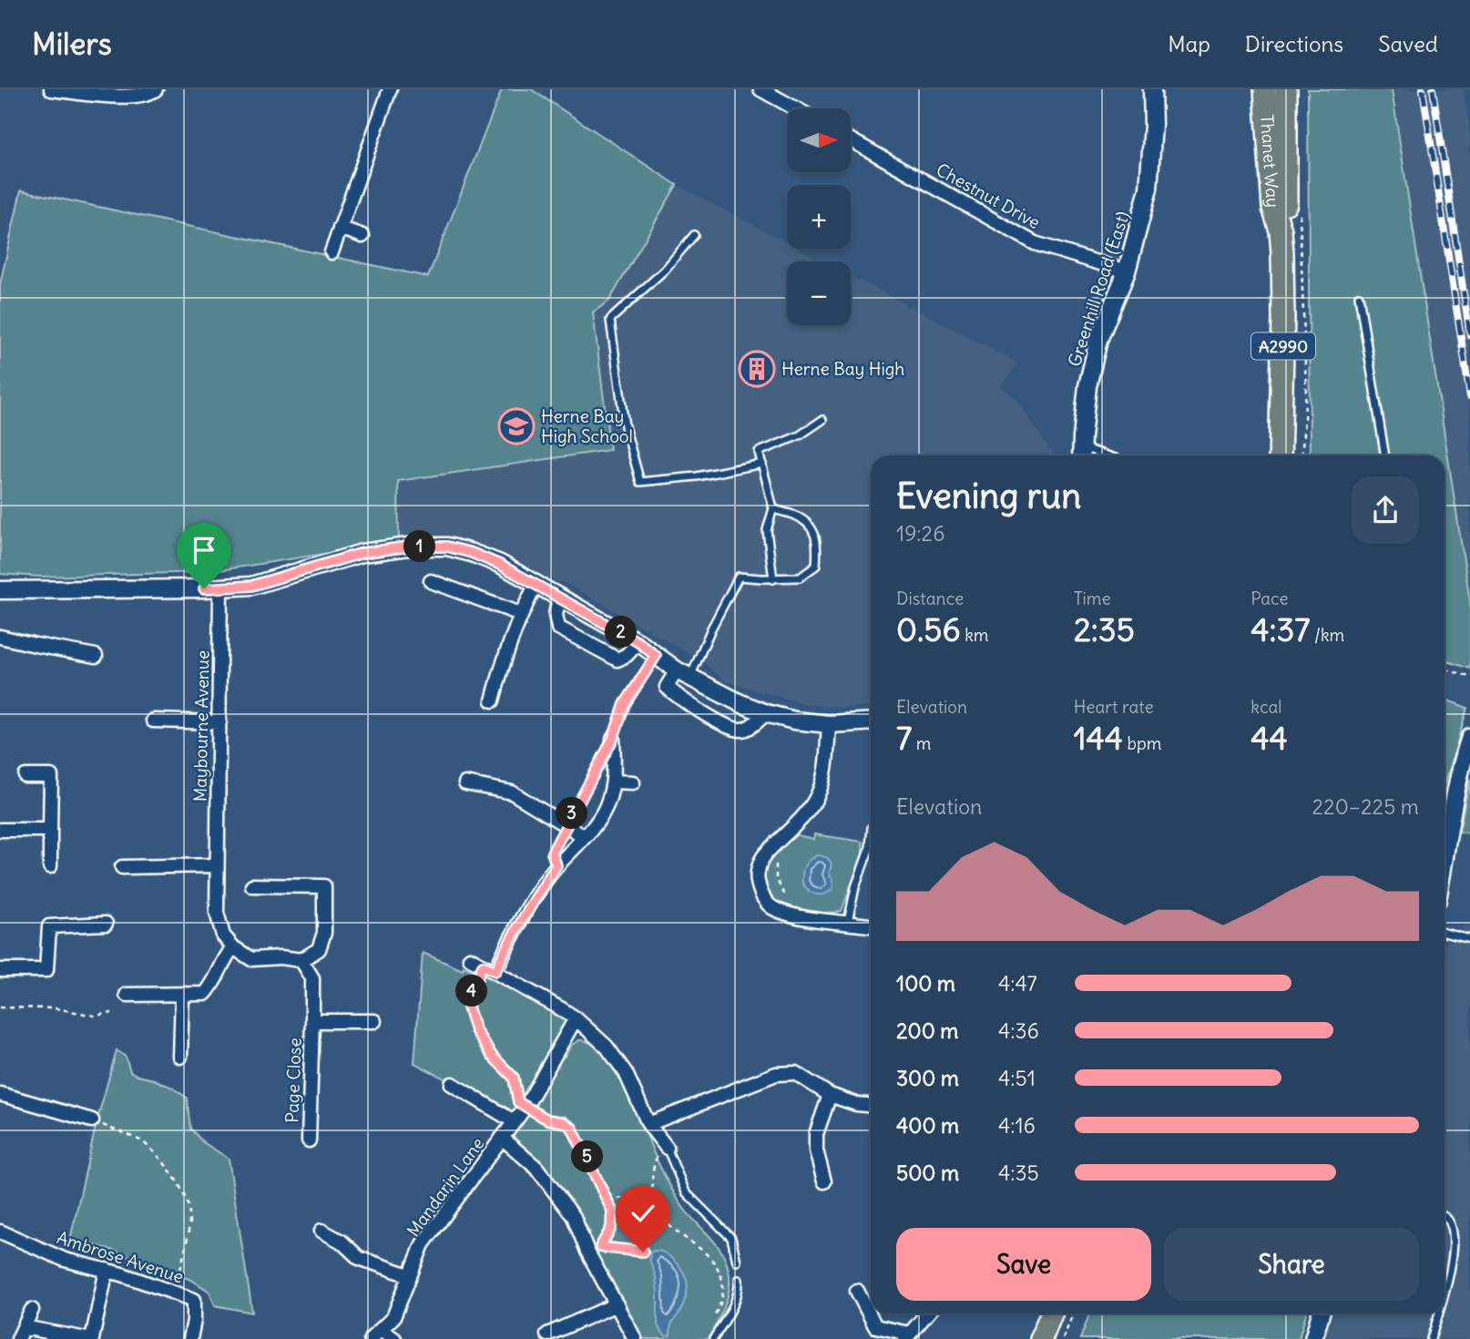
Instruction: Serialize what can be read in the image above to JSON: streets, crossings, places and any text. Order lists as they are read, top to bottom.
{
  "streets": {
    "main road": ["Thanet Way", "A2990"],
    "street": [
      "Chestnut Drive",
      "Greenhill Road (East)",
      "Maybourne Avenue",
      "Page Close",
      "Mandarin Lane",
      "Ambrose Avenue"
    ]
  },
  "crossings": [
    ["Chestnut Drive", "Greenhill Road (East)"]
  ],
  "places": {
    "building": ["Herne Bay High"],
    "school or university": ["Herne Bay High School"]
  },
  "north": "right",
  "page": {
    "header": "Milers",
    "nav": ["Map", "Directions", "Saved"],
    "map_buttons": ["+", "−"],
    "heading": ["Evening run", "19:26"],
    "pins": [
      "1",
      "2",
      "3",
      "4",
      "5"
    ],
    "stats": [
      ["Distance", "0.56 km"],
      ["Time", "2:35"],
      ["Pace", "4:37 /km"],
      ["Elevation", "7 m"],
      ["Heart rate", "144 bpm"],
      ["kcal", "44"]
    ],
    "chart": ["Elevation", "220–225 m"],
    "list": [
      {
        "name": "100 m",
        "note": "4:47"
      },
      {
        "name": "200 m",
        "note": "4:36"
      },
      {
        "name": "300 m",
        "note": "4:51"
      },
      {
        "name": "400 m",
        "note": "4:16"
      },
      {
        "name": "500 m",
        "note": "4:35"
      }
    ],
    "buttons": ["Save", "Share"]
  }
}
